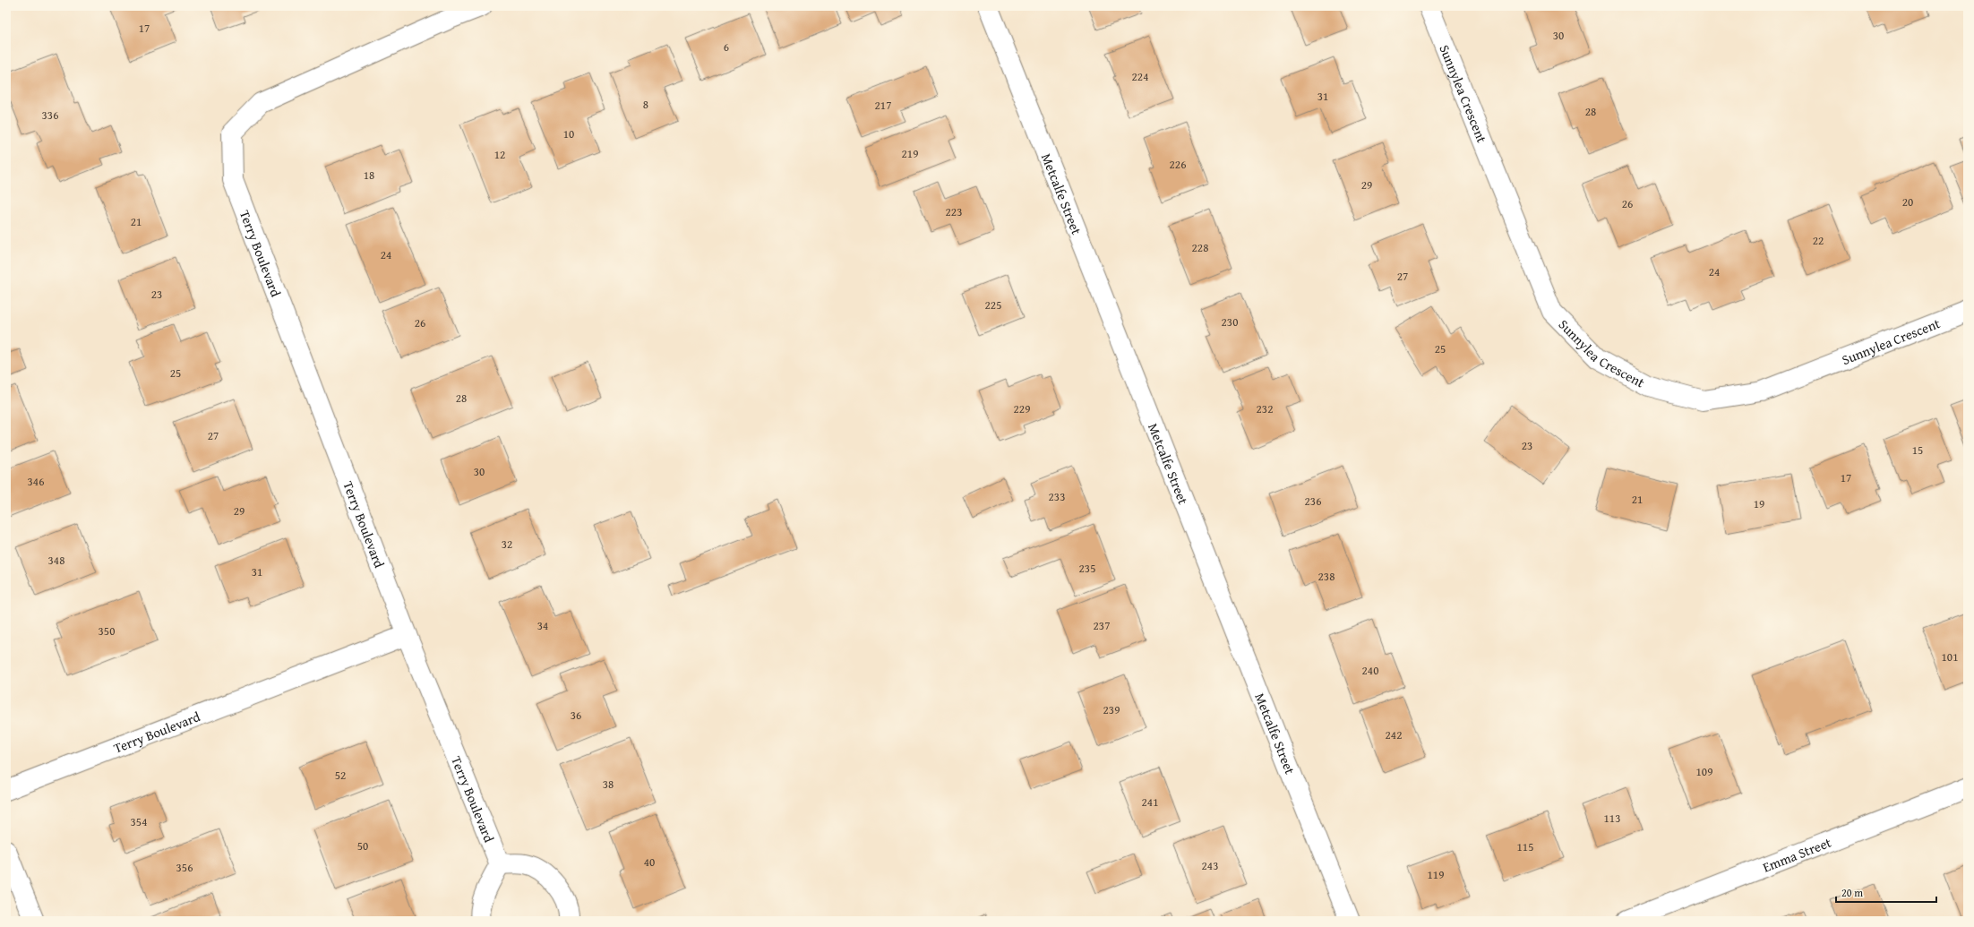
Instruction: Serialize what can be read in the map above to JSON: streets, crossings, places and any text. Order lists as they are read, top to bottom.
{
  "streets": {
    "street": [
      "Sunnylea Crescent",
      "Metcalfe Street",
      "Terry Boulevard",
      "Emma Street"
    ]
  },
  "house_numbers": [
    "17",
    "30",
    "6",
    "224",
    "31",
    "8",
    "217",
    "28",
    "336",
    "10",
    "219",
    "12",
    "226",
    "18",
    "29",
    "20",
    "26",
    "223",
    "21",
    "22",
    "228",
    "24",
    "24",
    "27",
    "23",
    "225",
    "230",
    "26",
    "25",
    "25",
    "28",
    "229",
    "232",
    "27",
    "23",
    "15",
    "30",
    "17",
    "346",
    "233",
    "21",
    "236",
    "19",
    "29",
    "32",
    "348",
    "235",
    "31",
    "238",
    "34",
    "237",
    "350",
    "101",
    "240",
    "239",
    "36",
    "242",
    "109",
    "52",
    "38",
    "241",
    "113",
    "354",
    "50",
    "115",
    "40",
    "243",
    "356",
    "119"
  ],
  "scale_bar": "20 m"
}
